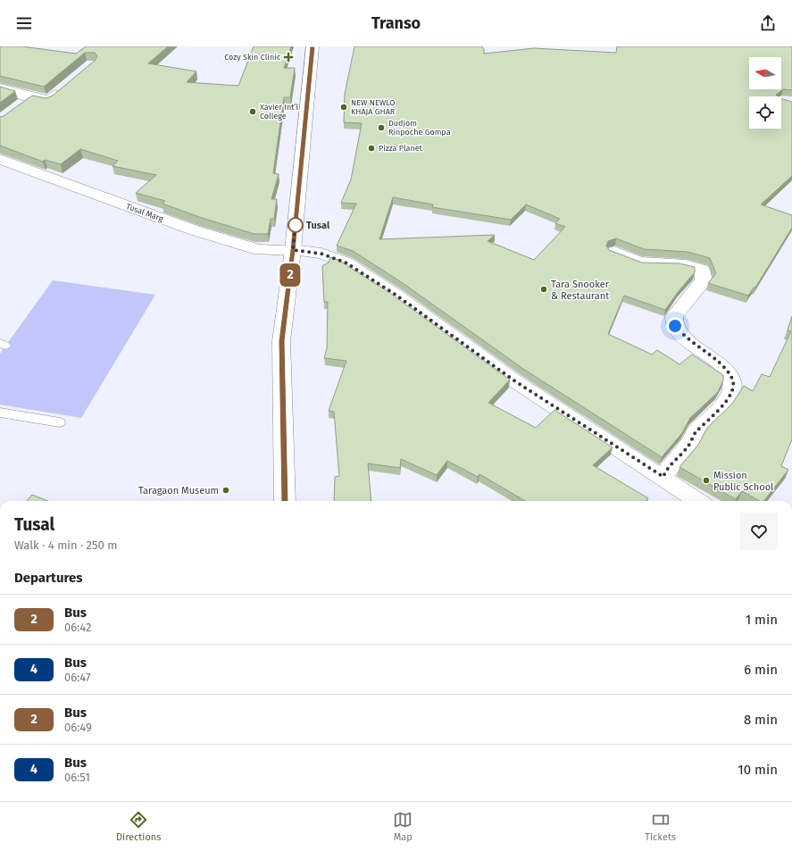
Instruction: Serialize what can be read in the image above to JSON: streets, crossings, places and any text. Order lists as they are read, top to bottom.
{
  "streets": {
    "street": ["Tusal Marg"]
  },
  "places": {
    "health": ["Cozy Skin Clinic"],
    "other": [
      "NEW NEWLO KHAJA GHAR",
      "Xavier Int’l College",
      "Dudjom Rinpoche Gompa",
      "Pizza Planet",
      "Tusal",
      "Tara Snooker & Restaurant",
      "Mission Public School",
      "Taragaon Museum"
    ]
  },
  "lines": ["bus line 2"],
  "north": "left",
  "page": {
    "header": "Transo",
    "on_map": "2",
    "heading": [
      ["Tusal", "Walk · 4 min · 250 m"],
      "Departures"
    ],
    "list": [
      {
        "mark": "2",
        "name": "Bus",
        "note": "06:42",
        "value": "1 min"
      },
      {
        "mark": "4",
        "name": "Bus",
        "note": "06:47",
        "value": "6 min"
      },
      {
        "mark": "2",
        "name": "Bus",
        "note": "06:49",
        "value": "8 min"
      },
      {
        "mark": "4",
        "name": "Bus",
        "note": "06:51",
        "value": "10 min"
      }
    ],
    "tabs": ["Directions", "Map", "Tickets"]
  }
}
